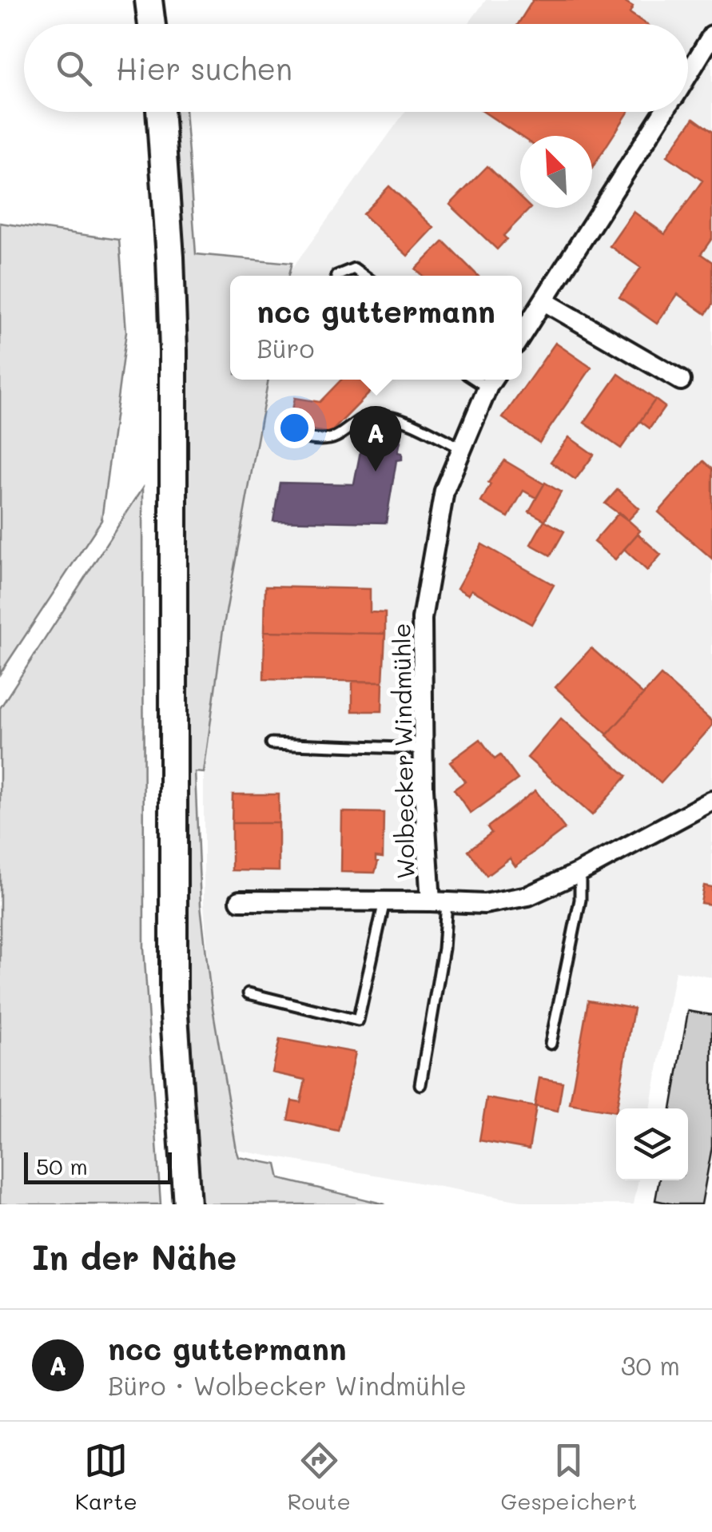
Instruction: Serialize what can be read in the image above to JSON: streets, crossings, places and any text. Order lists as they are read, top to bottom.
{
  "streets": {
    "street": ["Wolbecker Windmühle"]
  },
  "scale_bar": "50 m",
  "north": "top left",
  "page": {
    "search": "Hier suchen",
    "popup": ["ncc guttermann", "Büro"],
    "pins": "A",
    "scale": "50 m",
    "heading": "In der Nähe",
    "list": [
      {
        "mark": "A",
        "name": "ncc guttermann",
        "note": "Büro · Wolbecker Windmühle",
        "value": "30 m"
      }
    ],
    "nav": ["Karte", "Route", "Gespeichert"]
  }
}
